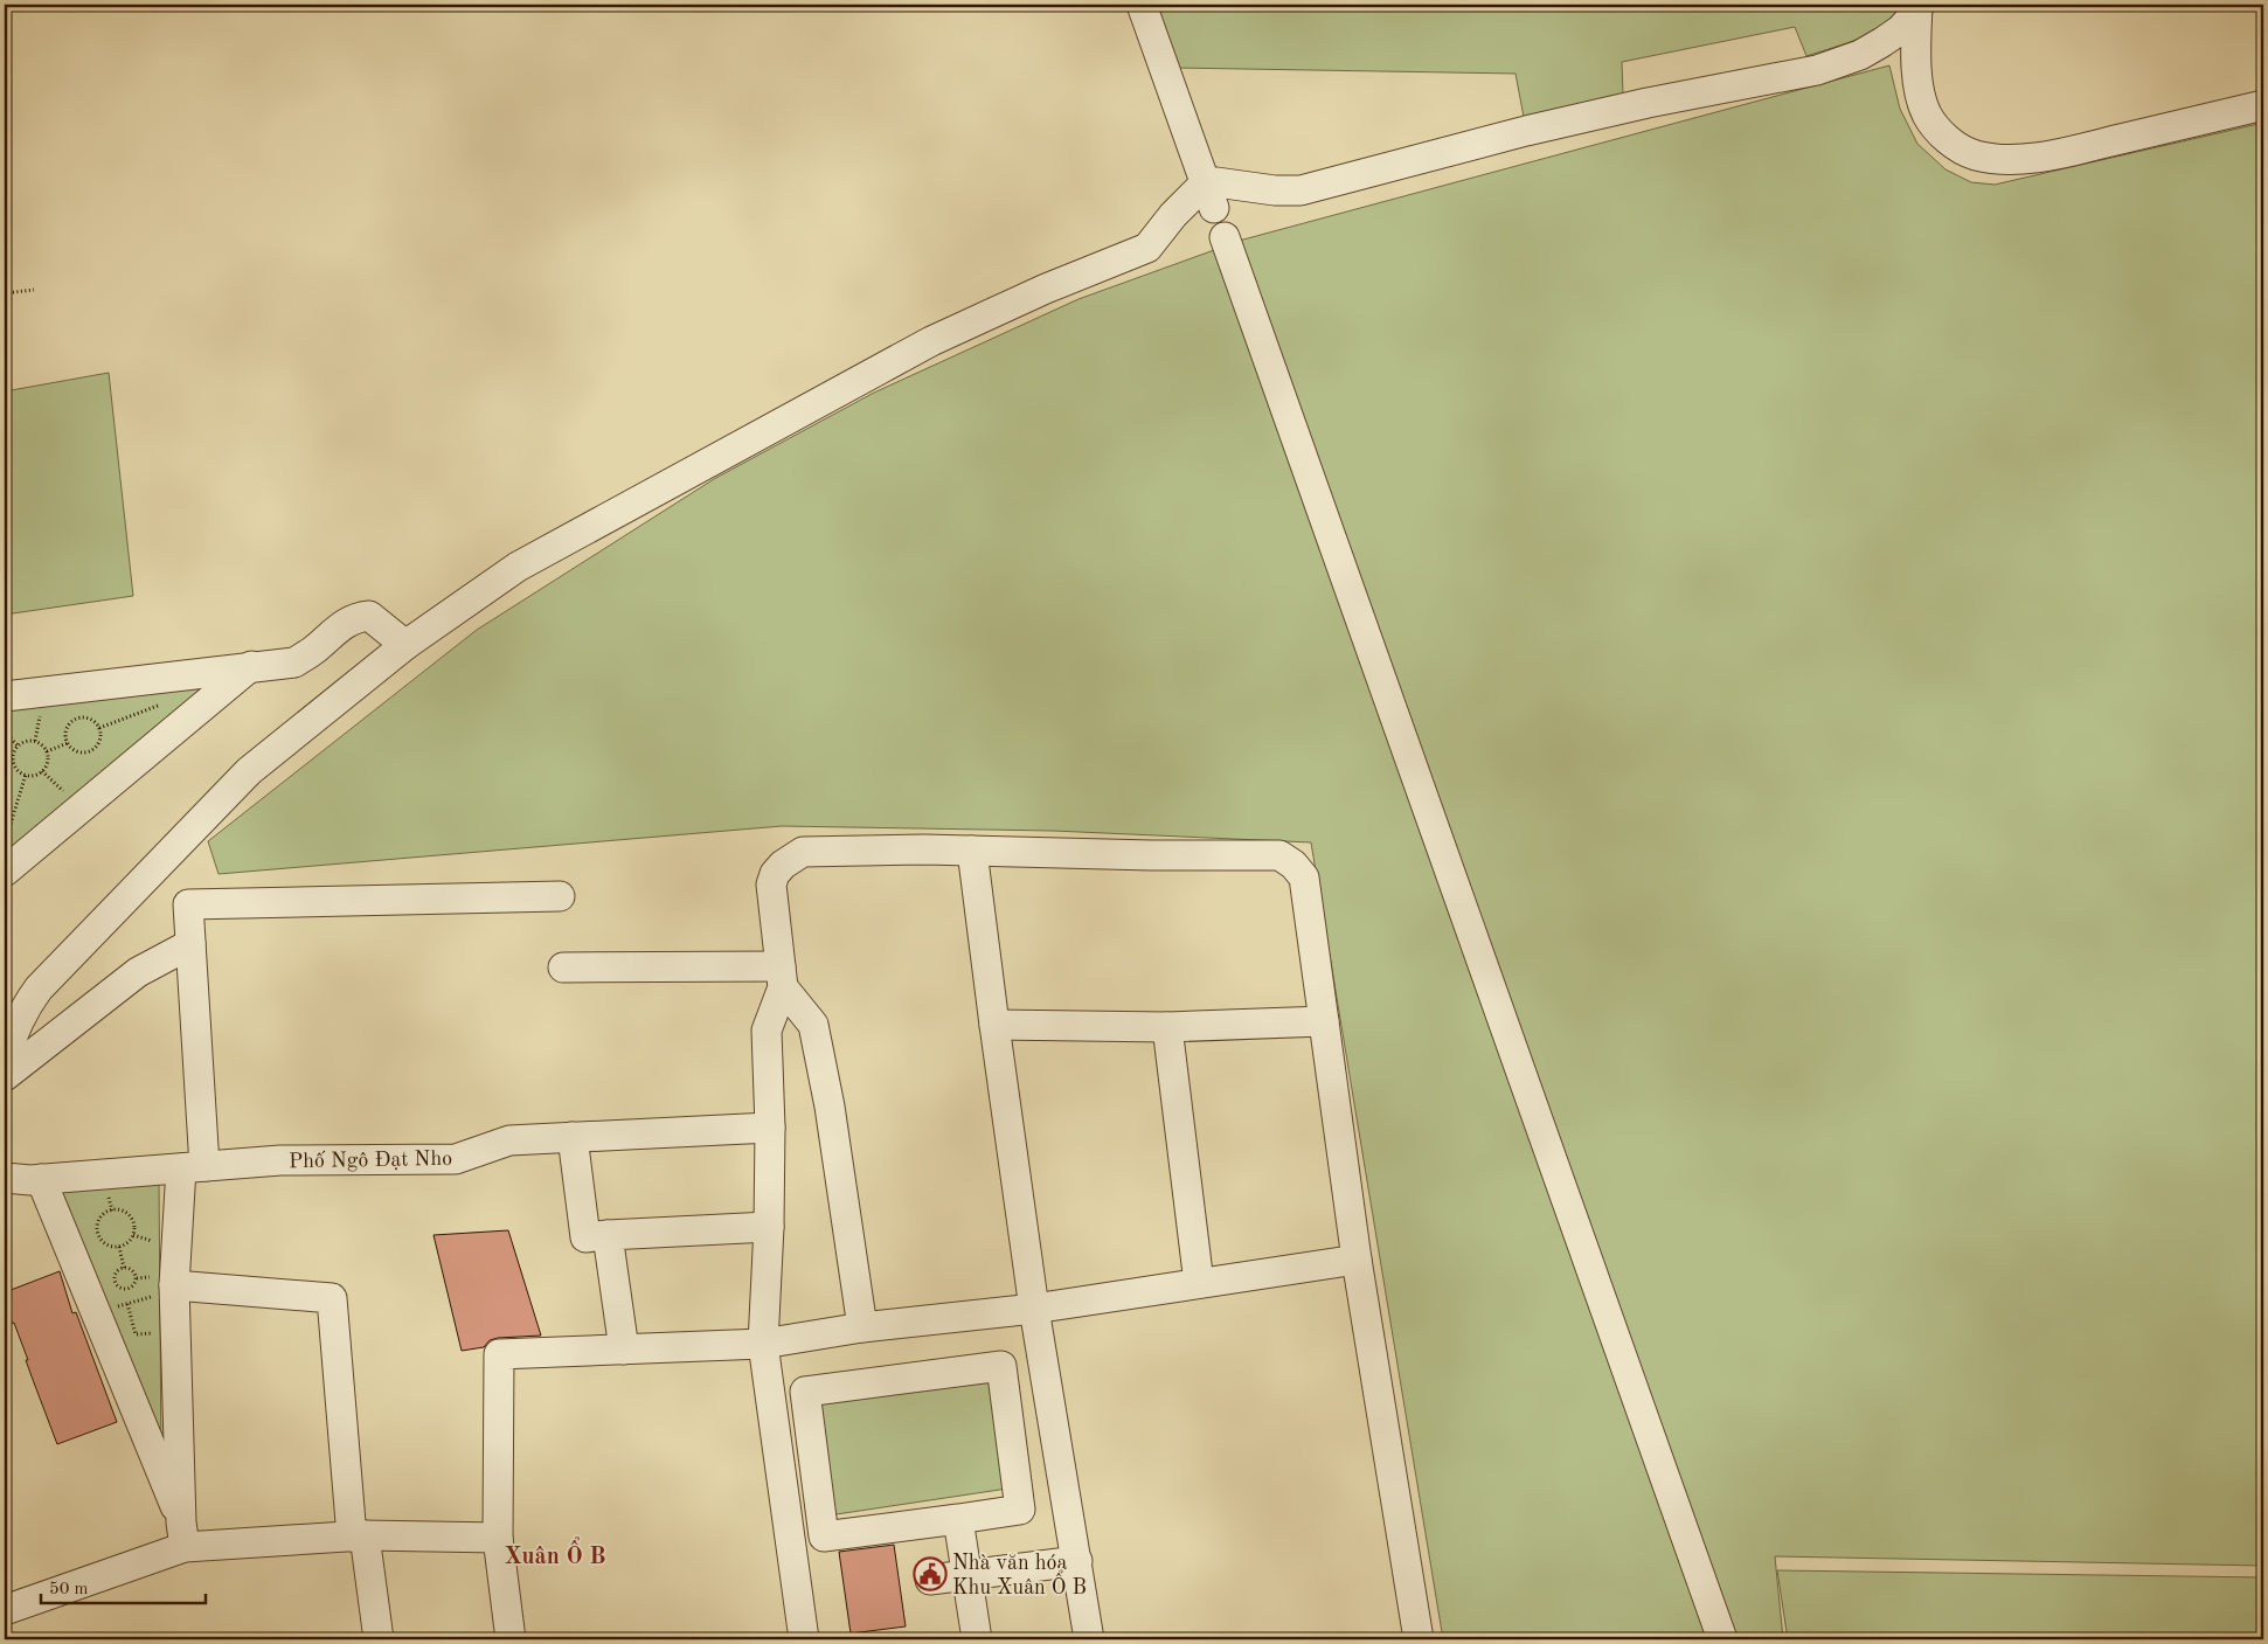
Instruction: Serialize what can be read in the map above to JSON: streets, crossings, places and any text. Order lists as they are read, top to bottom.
{
  "streets": {
    "street": ["Phố Ngô Đạt Nho"]
  },
  "districts": ["Xuân Ổ B"],
  "places": {
    "public building": ["Nhà văn hóa Khu Xuân Ổ B"]
  },
  "scale_bar": "50 m"
}
